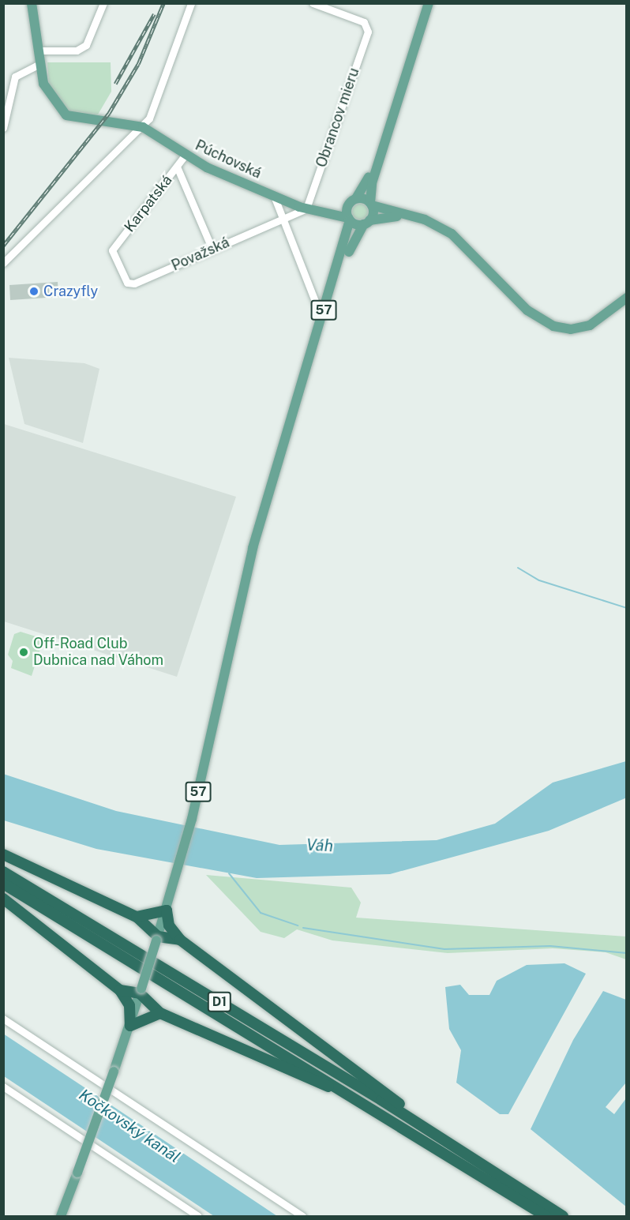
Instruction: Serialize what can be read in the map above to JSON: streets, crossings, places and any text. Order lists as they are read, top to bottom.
{
  "streets": {
    "highway": ["D1"],
    "main road": ["Púchovská", "57"],
    "street": ["Obrancov mieru", "Karpatská", "Považská"]
  },
  "crossings": [
    ["Obrancov mieru", "Púchovská"],
    ["Obrancov mieru", "Považská"],
    ["Púchovská", "Karpatská"],
    ["Púchovská", "Považská"],
    ["Púchovská", "57"],
    ["Karpatská", "Považská"]
  ],
  "water": ["Váh", "Kočkovský kanál"],
  "places": ["Crazyfly", "Off-Road Club Dubnica nad Váhom"]
}
